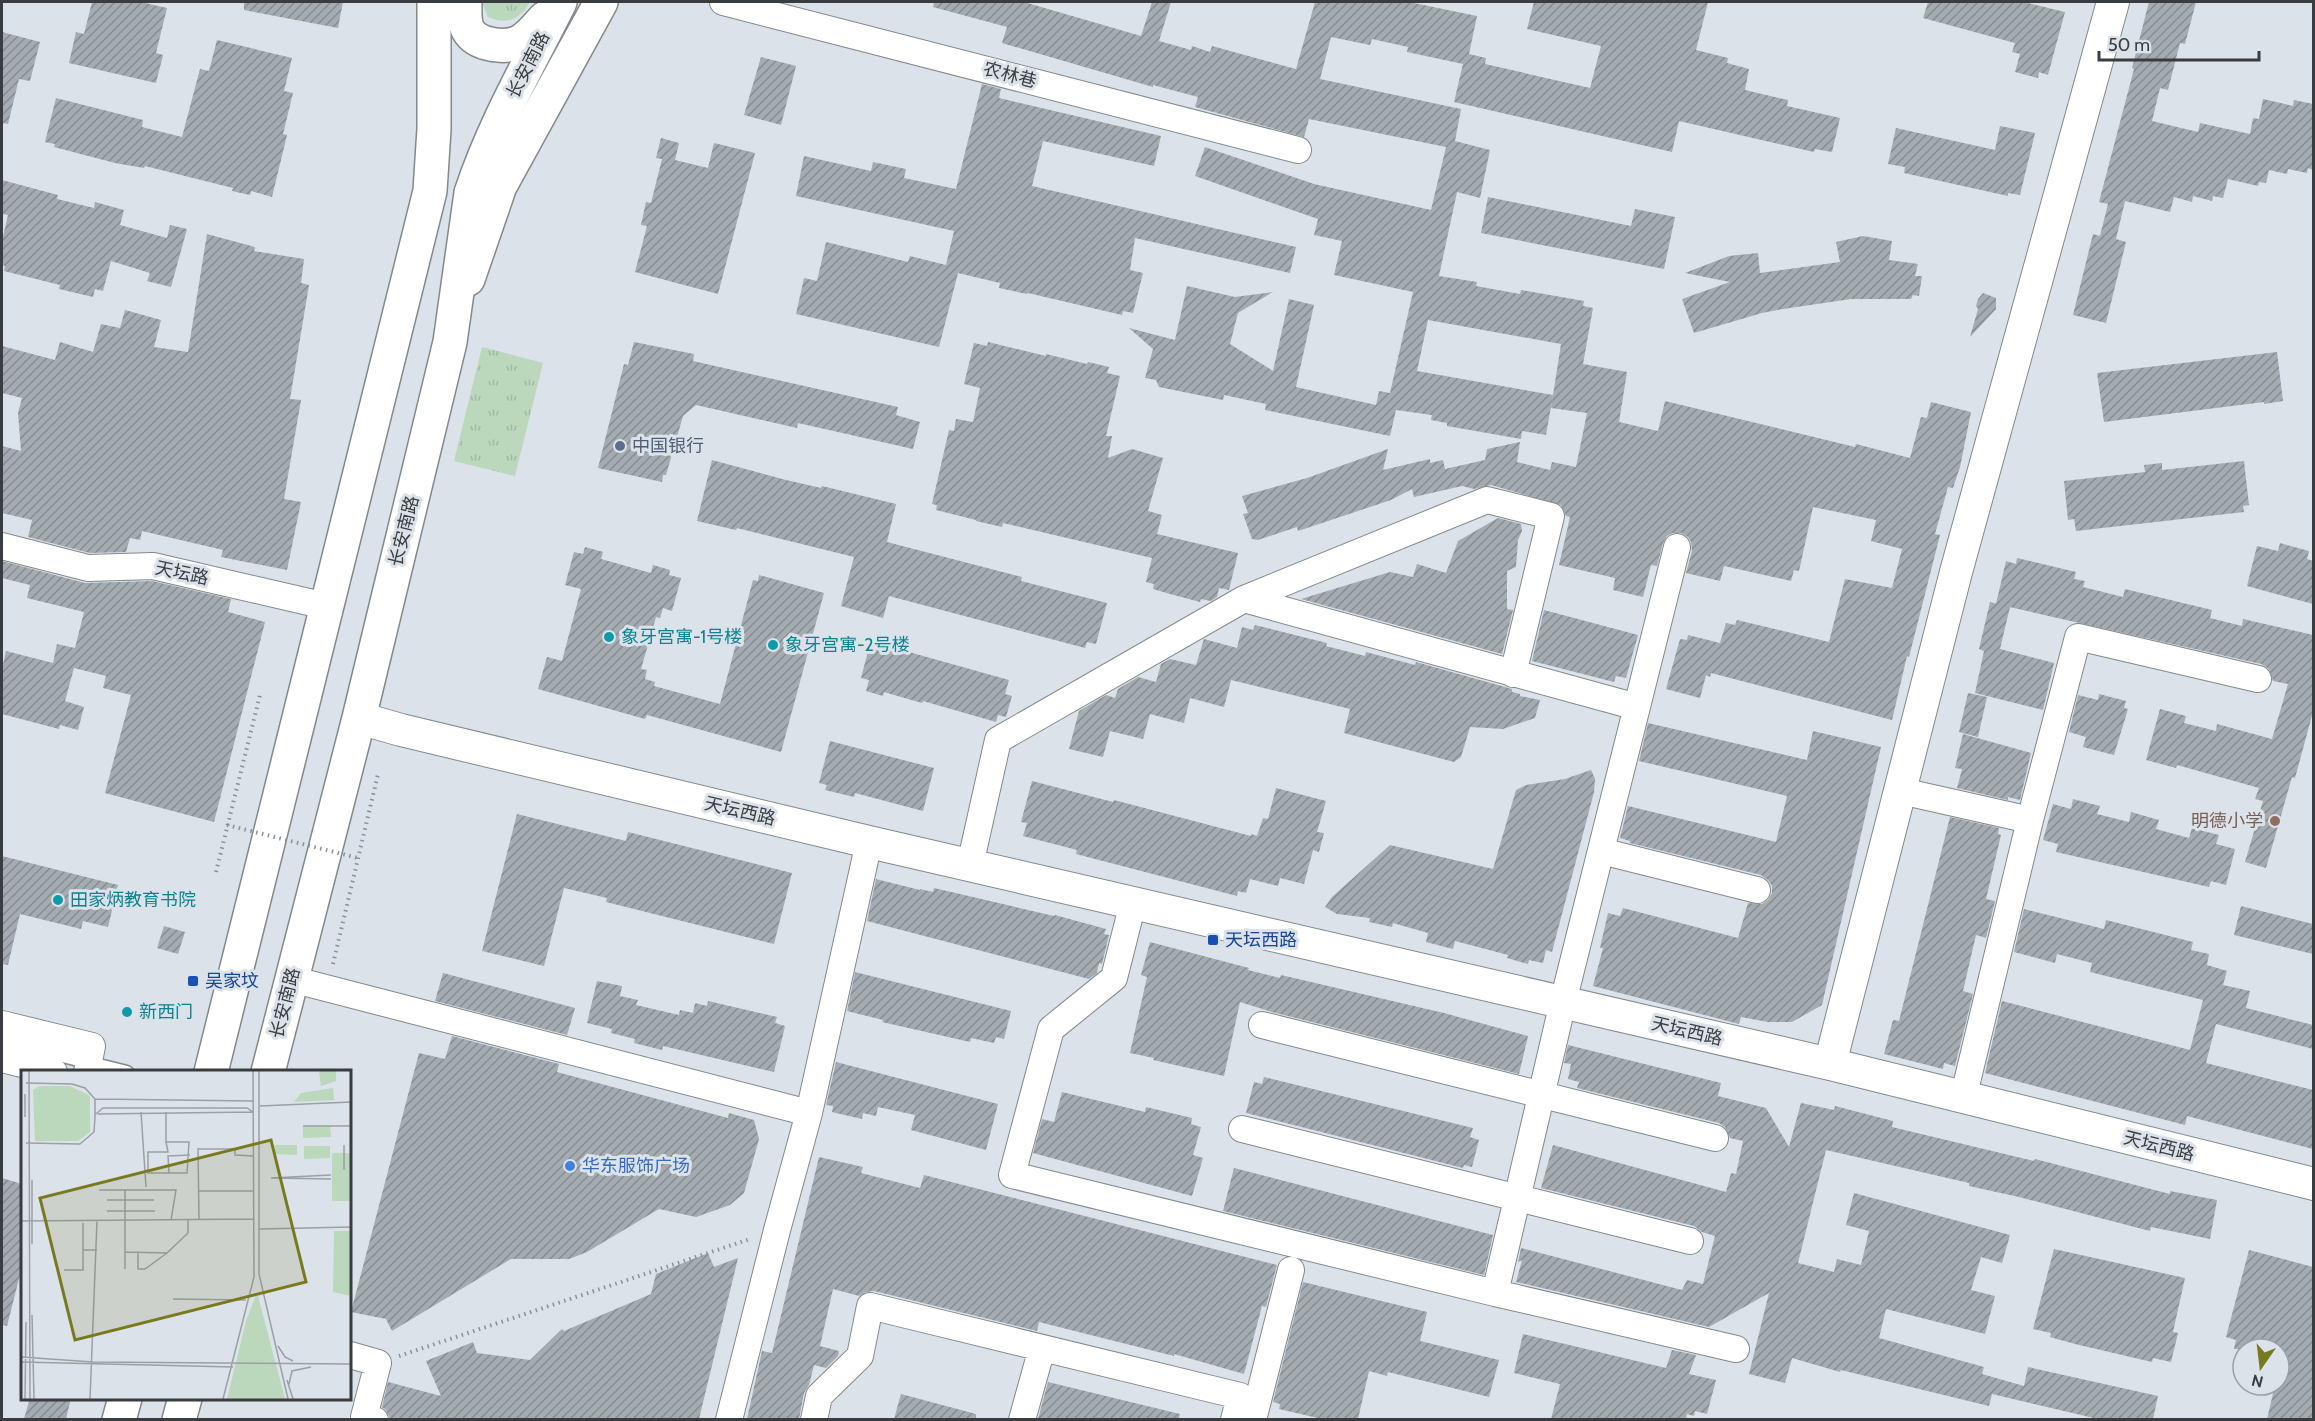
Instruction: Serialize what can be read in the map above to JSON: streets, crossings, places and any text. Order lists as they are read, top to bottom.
{
  "streets": {
    "main road": ["长安南路"],
    "street": ["农林巷", "天坛路", "天坛西路"]
  },
  "crossings": [
    ["长安南路", "天坛西路"]
  ],
  "places": {
    "other": [
      "中国银行",
      "象牙宫寓-1号楼",
      "象牙宫寓-2号楼",
      "明德小学",
      "田家炳教育书院",
      "新西门",
      "华东服饰广场"
    ],
    "transit": ["天坛西路", "吴家坟"]
  },
  "scale_bar": "50 m",
  "north": "bottom"
}
